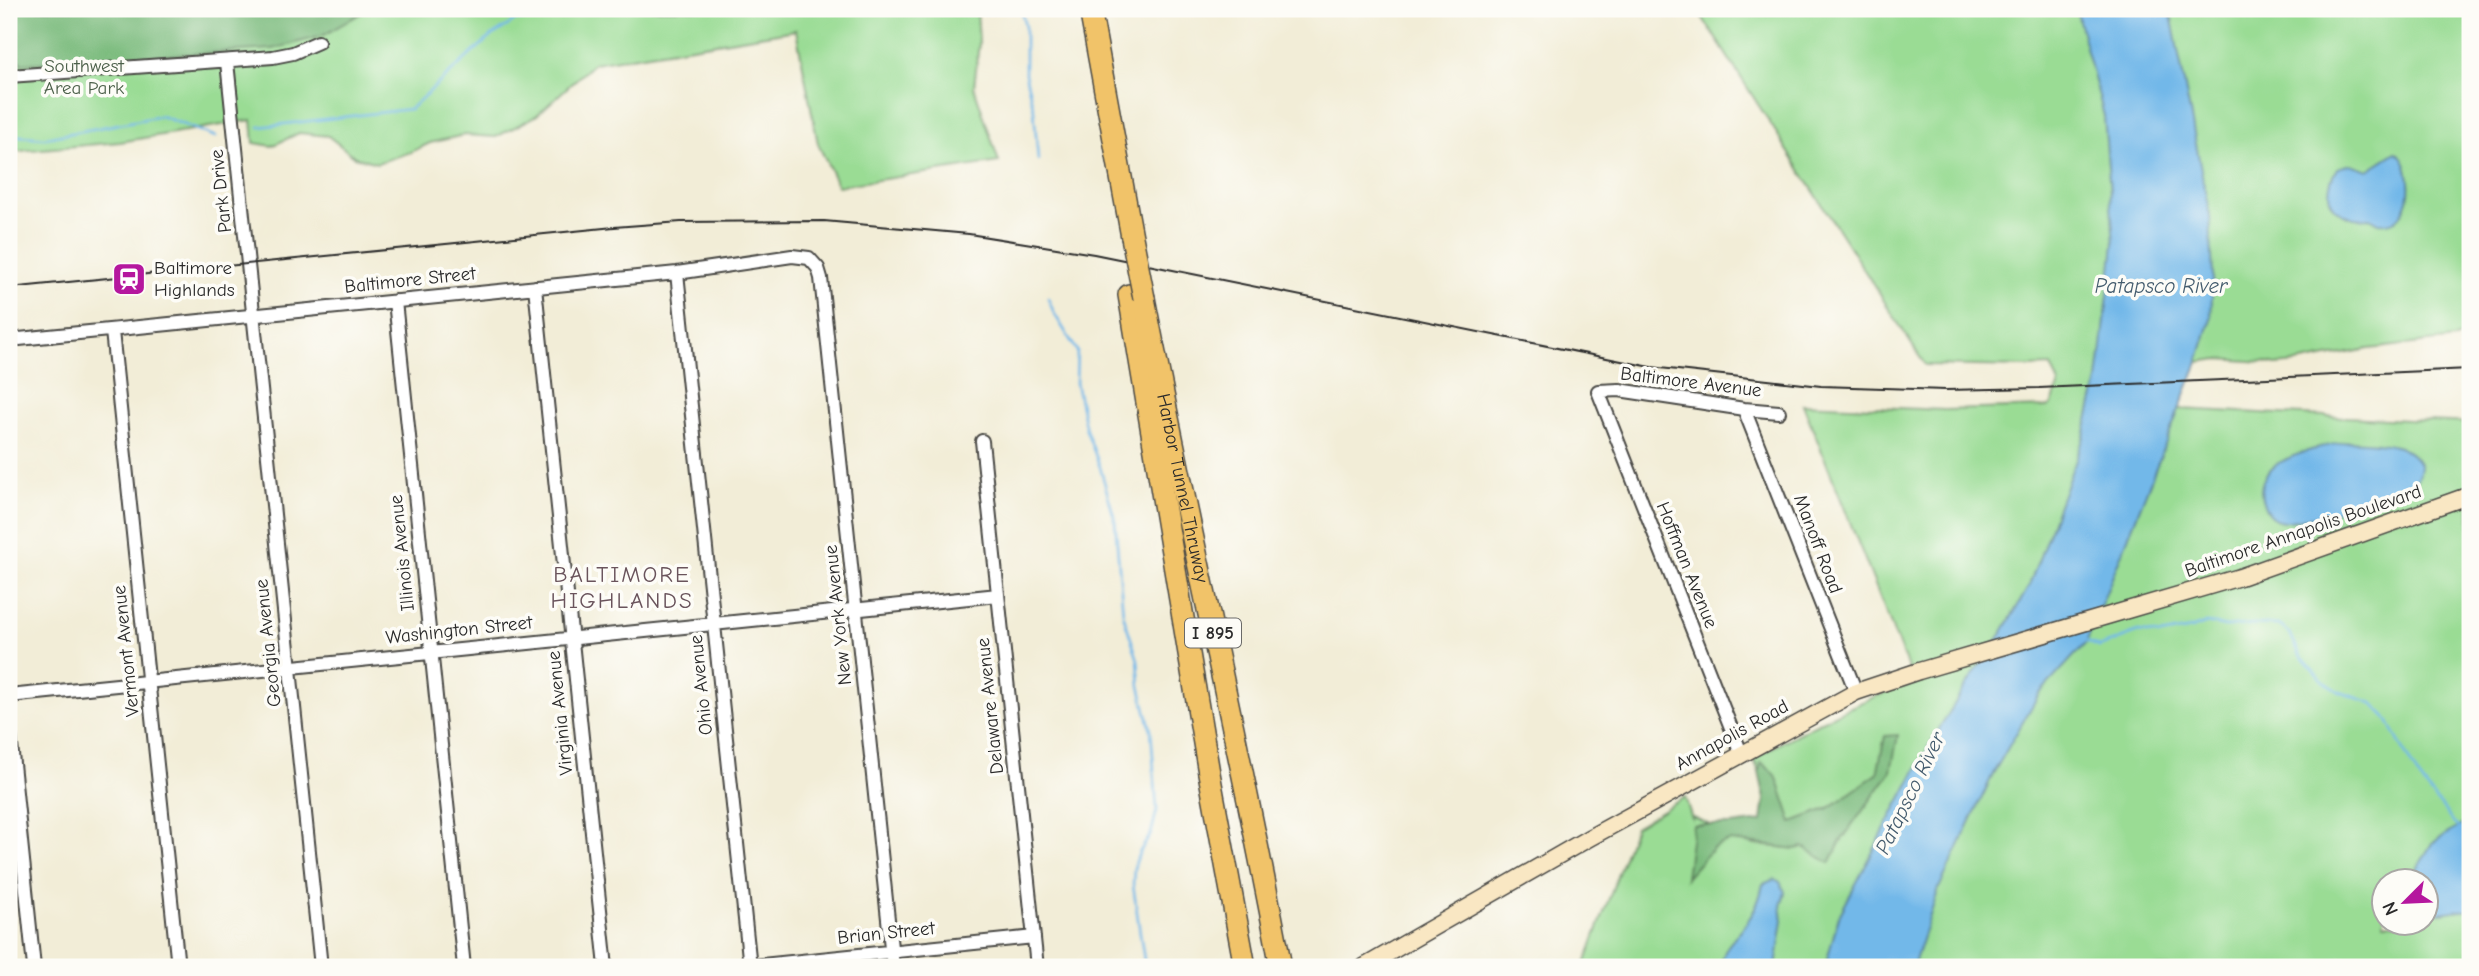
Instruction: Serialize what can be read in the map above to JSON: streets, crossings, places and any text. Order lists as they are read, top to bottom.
{
  "streets": {
    "highway": ["Harbor Tunnel Thruway", "I 895"],
    "main road": ["Baltimore Annapolis Boulevard", "Annapolis Road"],
    "street": [
      "Park Drive",
      "Baltimore Street",
      "Baltimore Avenue",
      "Manoff Road",
      "Illinois Avenue",
      "Hoffman Avenue",
      "New York Avenue",
      "Washington Street",
      "Georgia Avenue",
      "Vermont Avenue",
      "Ohio Avenue",
      "Delaware Avenue",
      "Virginia Avenue",
      "Brian Street"
    ]
  },
  "crossings": [
    ["Park Drive", "Baltimore Street"],
    ["Park Drive", "Georgia Avenue"],
    ["Baltimore Street", "Illinois Avenue"],
    ["Baltimore Street", "New York Avenue"],
    ["Baltimore Street", "Georgia Avenue"],
    ["Baltimore Street", "Vermont Avenue"],
    ["Baltimore Street", "Ohio Avenue"],
    ["Baltimore Street", "Virginia Avenue"],
    ["Baltimore Avenue", "Manoff Road"],
    ["Baltimore Avenue", "Hoffman Avenue"],
    ["Baltimore Annapolis Boulevard", "Annapolis Road"],
    ["Manoff Road", "Annapolis Road"],
    ["Illinois Avenue", "Washington Street"],
    ["Hoffman Avenue", "Annapolis Road"],
    ["New York Avenue", "Washington Street"],
    ["New York Avenue", "Brian Street"],
    ["Washington Street", "Georgia Avenue"],
    ["Washington Street", "Vermont Avenue"],
    ["Washington Street", "Ohio Avenue"],
    ["Washington Street", "Delaware Avenue"],
    ["Washington Street", "Virginia Avenue"],
    ["Ohio Avenue", "Brian Street"],
    ["Delaware Avenue", "Brian Street"]
  ],
  "districts": ["BALTIMORE HIGHLANDS"],
  "water": ["Patapsco River"],
  "parks": ["Southwest Area Park"],
  "places": {
    "station": ["Baltimore Highlands"]
  },
  "north": "bottom left"
}
